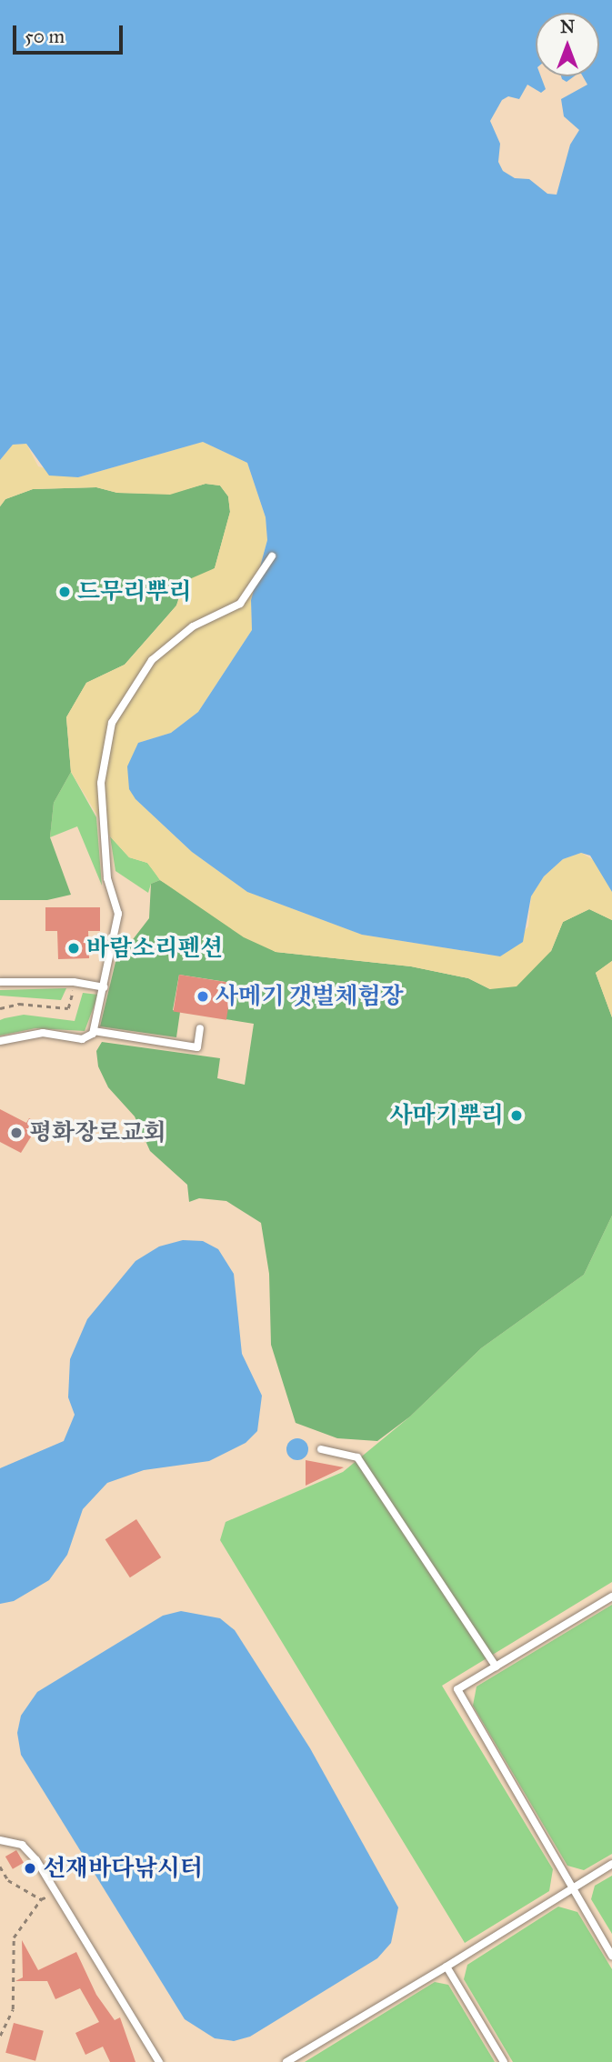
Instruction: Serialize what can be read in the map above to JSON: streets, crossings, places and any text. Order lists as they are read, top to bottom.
{
  "places": [
    "드무리뿌리",
    "바람소리펜션",
    "사메기 갯벌체험장",
    "사마기뿌리",
    "평화장로교회",
    "선재바다낚시터"
  ],
  "scale_bar": "50 m",
  "north": "top"
}
